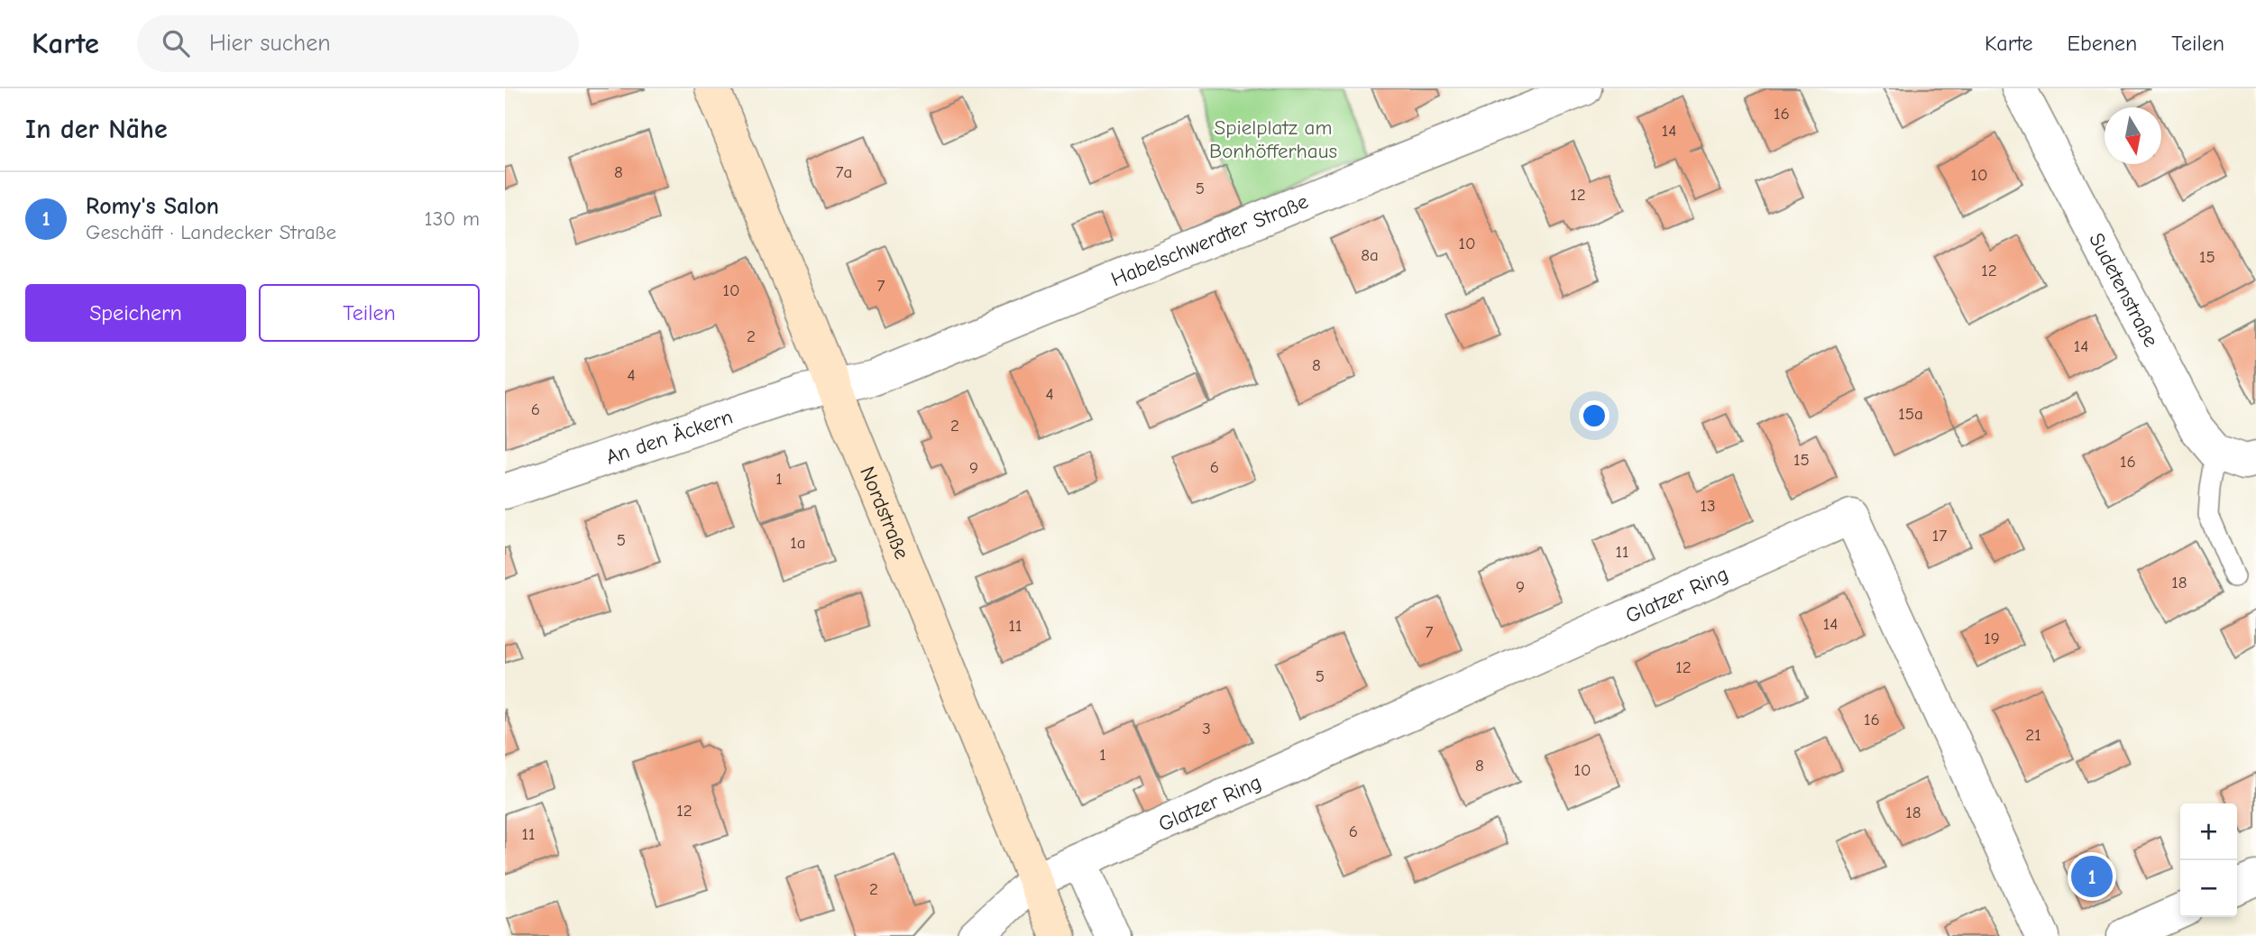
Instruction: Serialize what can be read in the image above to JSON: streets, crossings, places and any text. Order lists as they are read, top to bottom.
{
  "streets": {
    "street": [
      "Habelschwerdter Straße",
      "Sudetenstraße",
      "An den Äckern",
      "Nordstraße",
      "Glatzer Ring"
    ]
  },
  "crossings": [
    ["Habelschwerdter Straße", "An den Äckern"],
    ["Habelschwerdter Straße", "Nordstraße"],
    ["An den Äckern", "Nordstraße"],
    ["Nordstraße", "Glatzer Ring"]
  ],
  "parks": ["Spielplatz am Bonhöfferhaus"],
  "house_numbers": [
    "16",
    "14",
    "8",
    "7a",
    "10",
    "5",
    "12",
    "10",
    "8a",
    "15",
    "12",
    "7",
    "10",
    "2",
    "14",
    "8",
    "4",
    "4",
    "6",
    "15a",
    "2",
    "15",
    "16",
    "6",
    "9",
    "1",
    "13",
    "17",
    "5",
    "1a",
    "11",
    "18",
    "9",
    "14",
    "11",
    "7",
    "19",
    "12",
    "5",
    "16",
    "3",
    "21",
    "1",
    "8",
    "10",
    "12",
    "18",
    "6",
    "11",
    "2"
  ],
  "north": "bottom",
  "page": {
    "header": "Karte",
    "search": "Hier suchen",
    "nav": ["Karte", "Ebenen", "Teilen"],
    "heading": "In der Nähe",
    "list": [
      {
        "mark": "1",
        "name": "Romy's Salon",
        "note": "Geschäft · Landecker Straße",
        "value": "130 m"
      }
    ],
    "buttons": ["Speichern", "Teilen"],
    "map_buttons": ["+", "−"],
    "pins": "1"
  }
}
